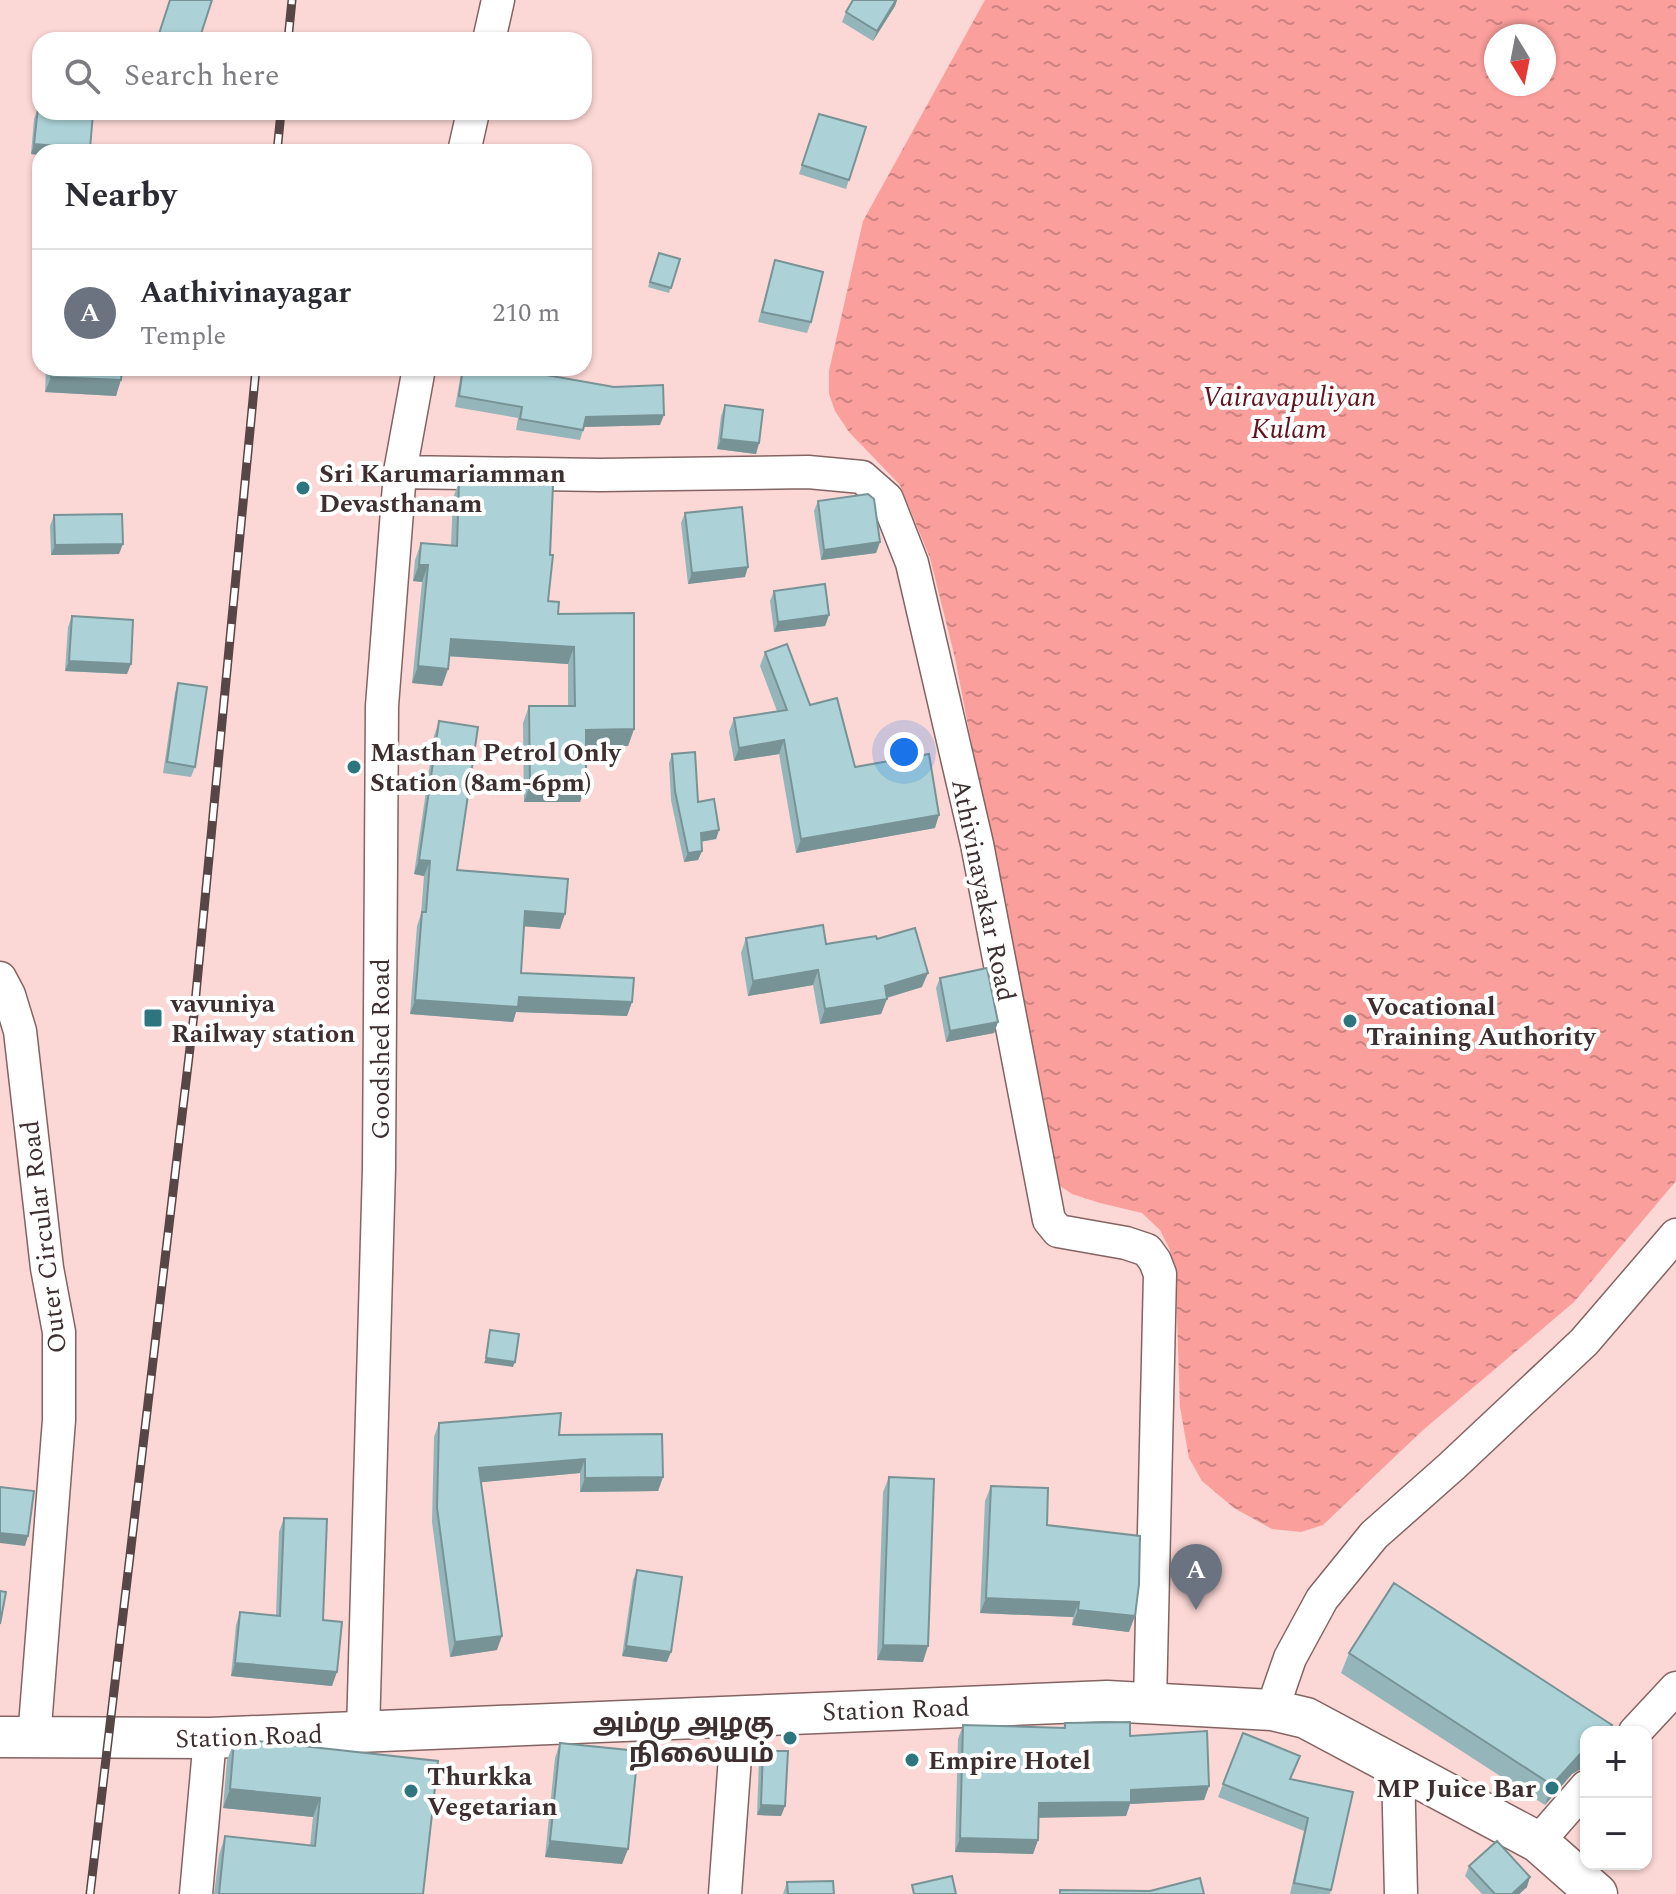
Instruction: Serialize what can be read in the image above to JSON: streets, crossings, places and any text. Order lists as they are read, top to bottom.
{
  "streets": {
    "main road": ["Station Road"],
    "street": ["Athivinayakar Road", "Goodshed Road", "Outer Circular Road"]
  },
  "crossings": [
    ["Athivinayakar Road", "Goodshed Road"],
    ["Athivinayakar Road", "Station Road"],
    ["Goodshed Road", "Station Road"],
    ["Outer Circular Road", "Station Road"]
  ],
  "water": ["Vairavapuliyan Kulam"],
  "places": {
    "other": [
      "Sri Karumariamman Devasthanam",
      "Masthan Petrol Only Station (8am-6pm)",
      "Vocational Training Authority",
      "அம்மு அழகு நிலையம்",
      "Empire Hotel",
      "MP Juice Bar",
      "Thurkka Vegetarian"
    ],
    "transit": ["vavuniya Railway station"]
  },
  "north": "bottom",
  "page": {
    "search": "Search here",
    "heading": "Nearby",
    "list": [
      {
        "mark": "A",
        "name": "Aathivinayagar",
        "note": "Temple",
        "value": "210 m"
      }
    ],
    "pins": "A",
    "map_buttons": ["+", "−"]
  }
}
